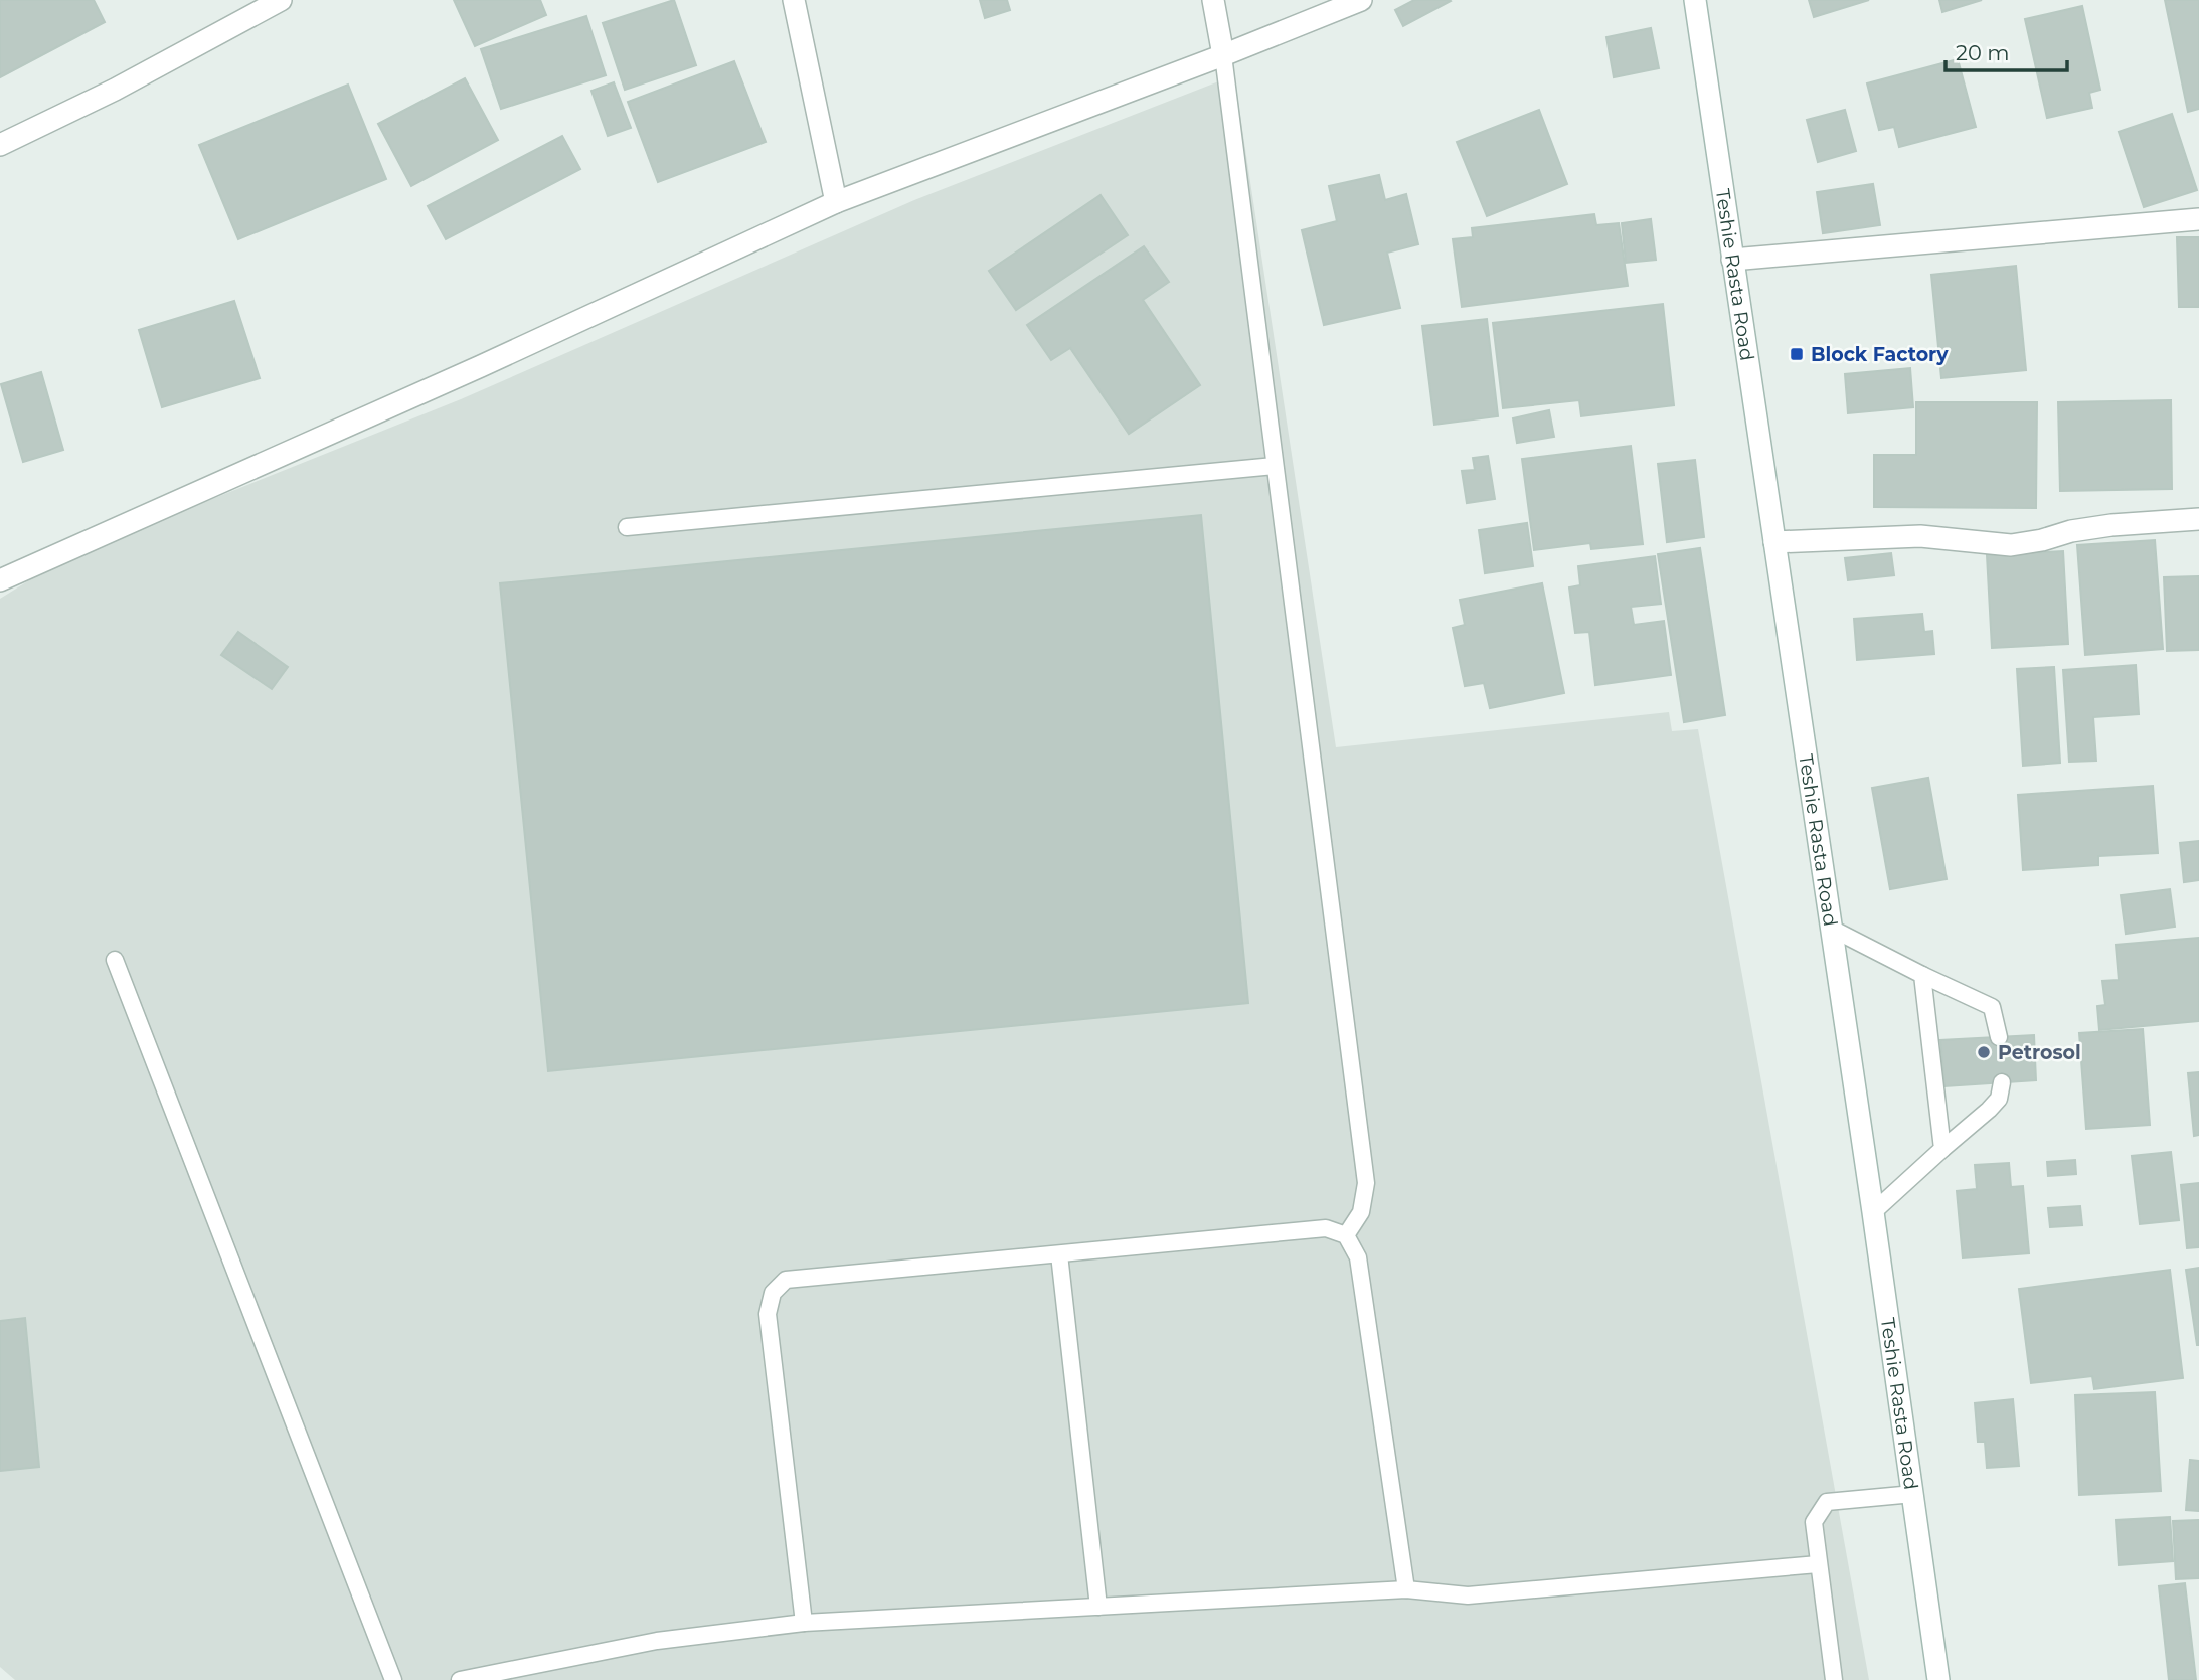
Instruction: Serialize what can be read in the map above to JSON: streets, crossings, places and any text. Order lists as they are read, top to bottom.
{
  "streets": {
    "street": ["Teshie Rasta Road"]
  },
  "places": {
    "transit": ["Block Factory"],
    "other": ["Petrosol"]
  },
  "scale_bar": "20 m"
}
